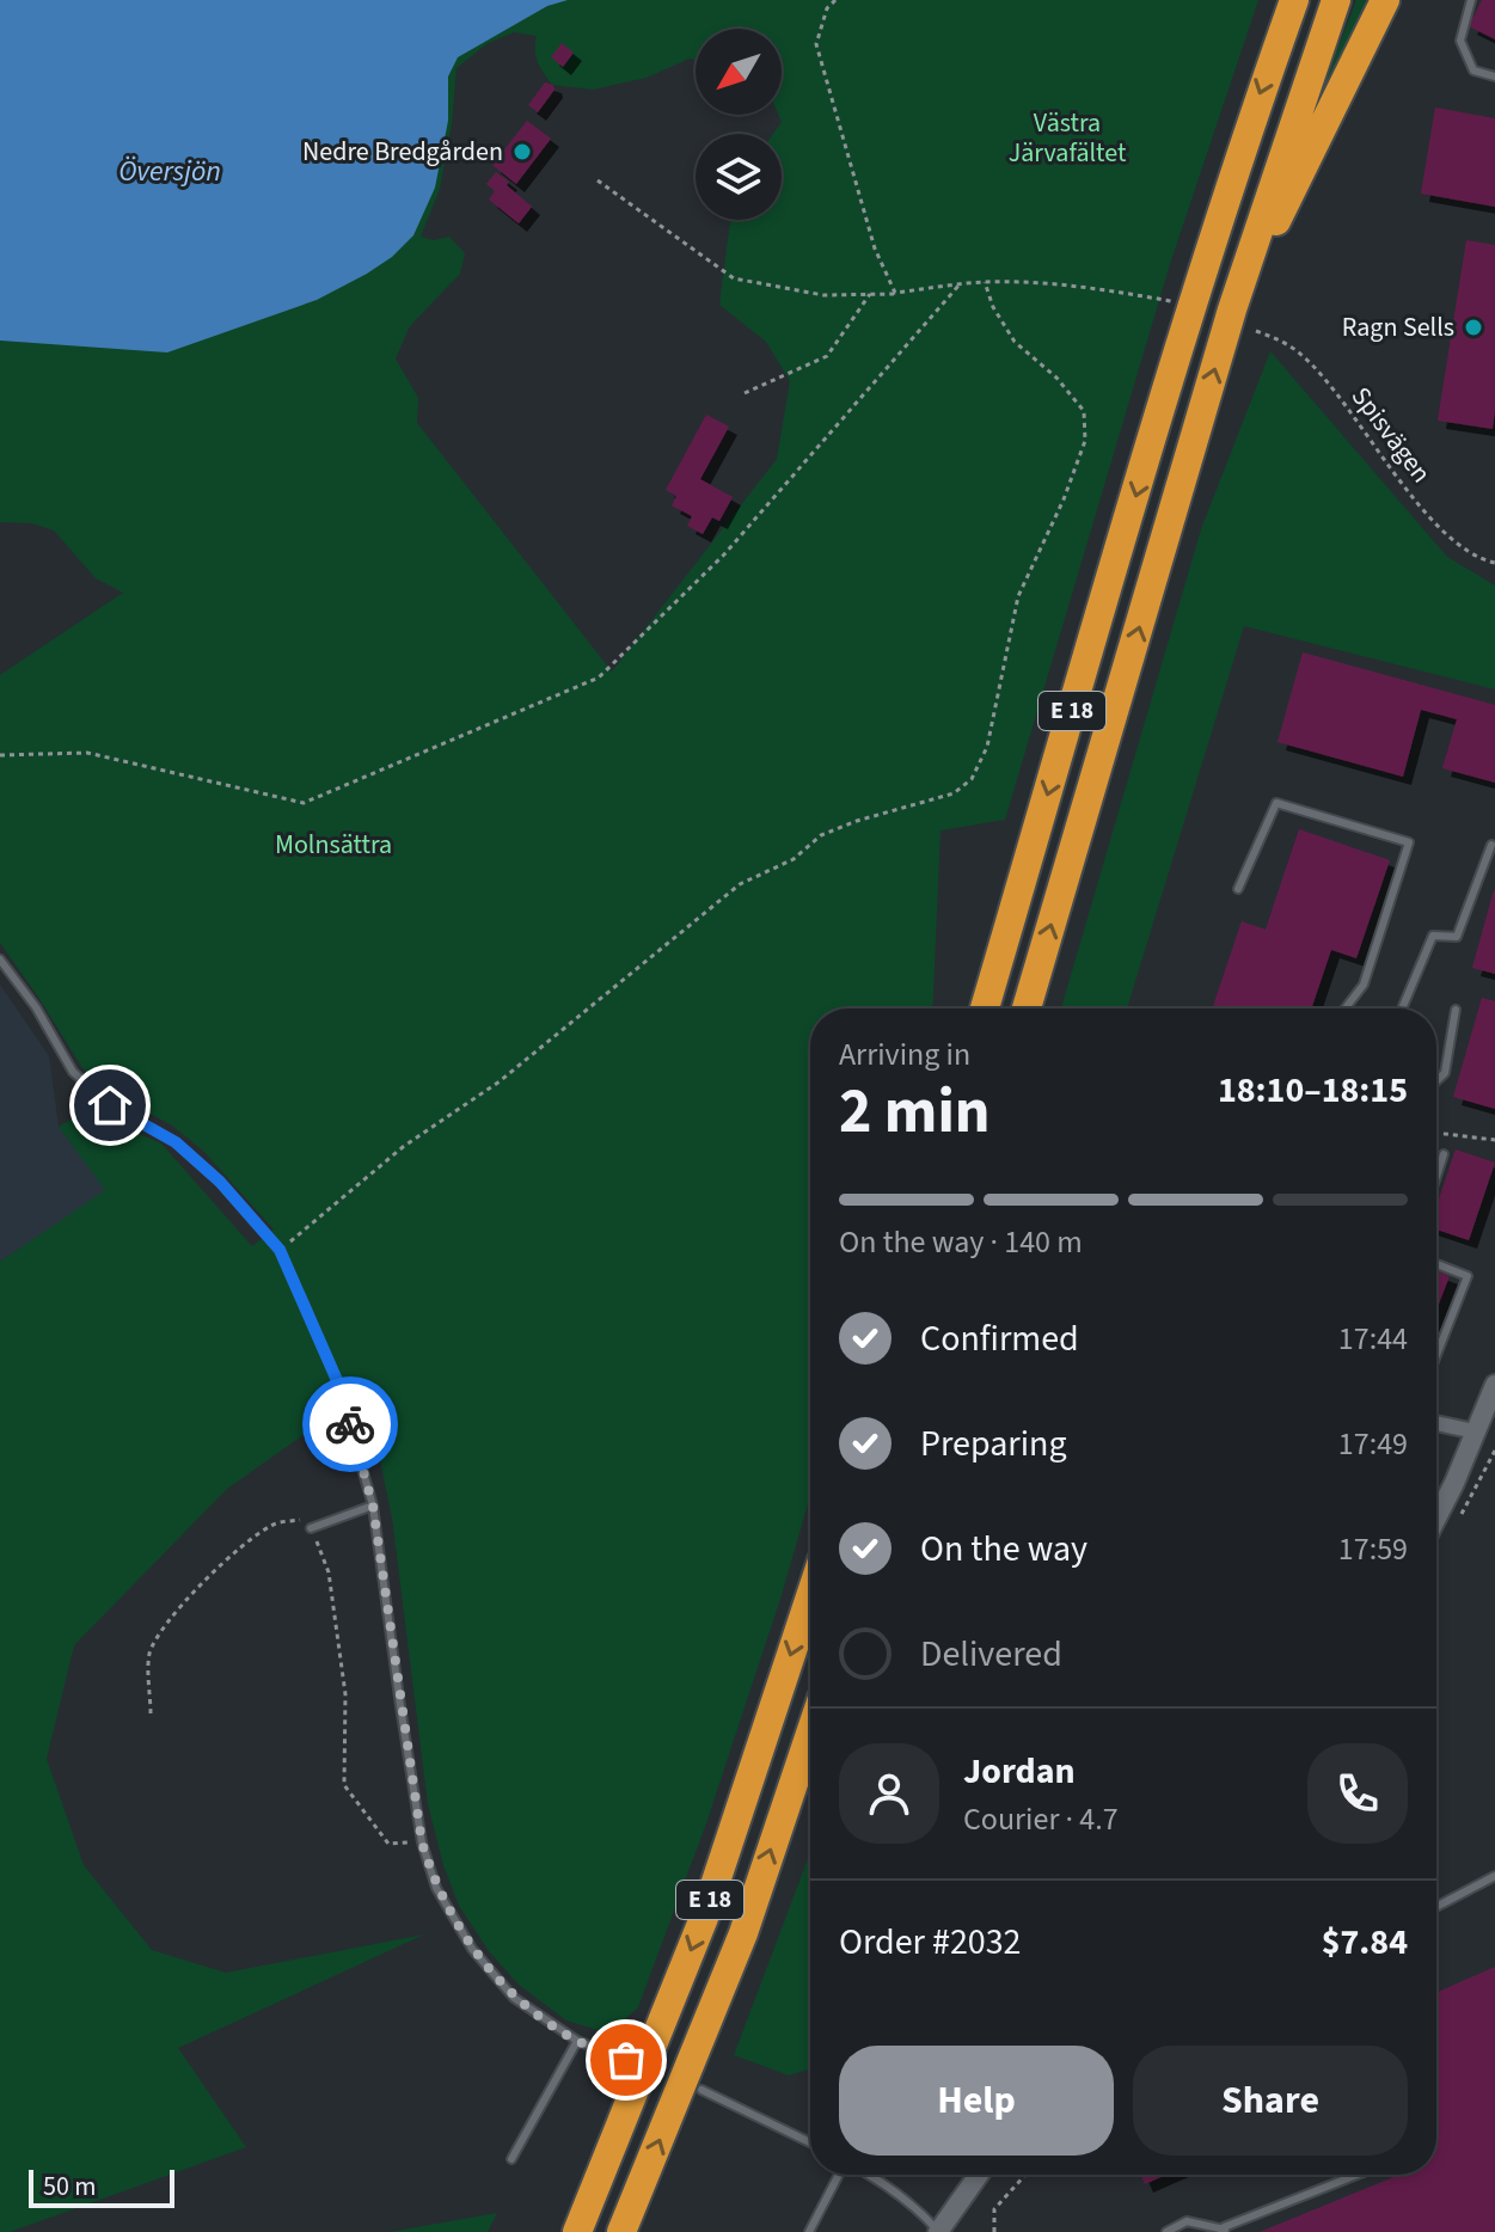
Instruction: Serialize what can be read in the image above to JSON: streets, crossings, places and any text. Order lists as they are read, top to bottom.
{
  "streets": {
    "highway": ["E 18"],
    "path": ["Spisvägen"]
  },
  "water": ["Översjön"],
  "parks": ["Västra Järvafältet", "Molnsättra"],
  "places": ["Nedre Bredgården", "Ragn Sells"],
  "scale_bar": "50 m",
  "north": "bottom left",
  "page": {
    "heading": ["2 min", "Arriving in", "18:10–18:15"],
    "panel": [
      "Jordan",
      "Courier · 4.7",
      "Order #2032",
      "$7.84"
    ],
    "bar": "On the way · 140 m",
    "list": [
      ["Confirmed", "17:44"],
      ["Preparing", "17:49"],
      ["On the way", "17:59"],
      "Delivered"
    ],
    "buttons": ["Help", "Share"],
    "scale": "50 m"
  }
}
